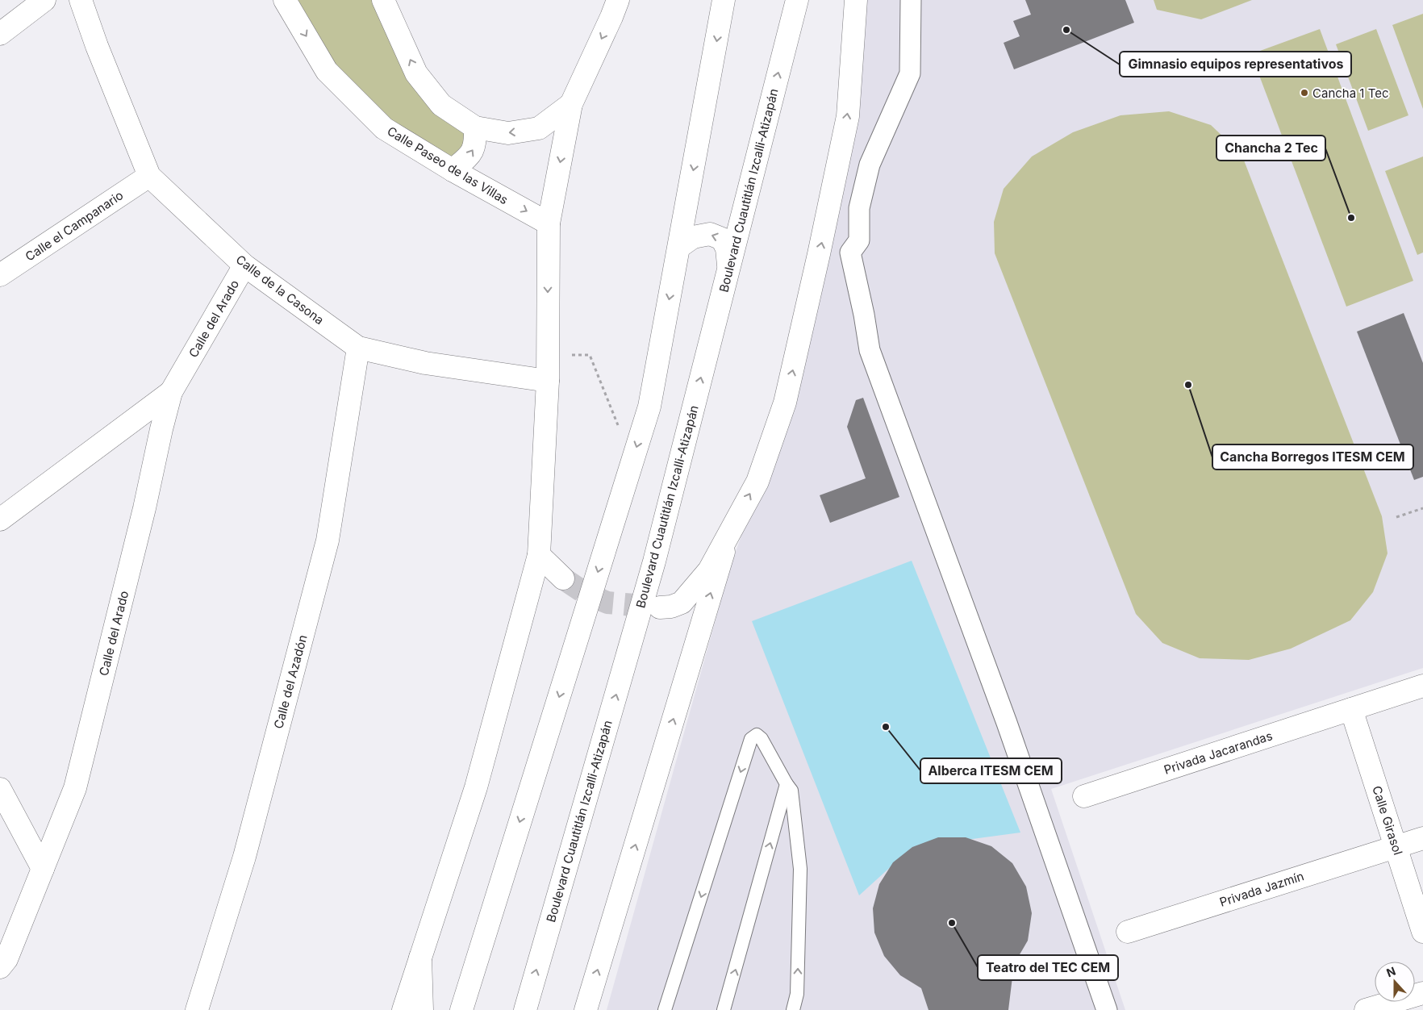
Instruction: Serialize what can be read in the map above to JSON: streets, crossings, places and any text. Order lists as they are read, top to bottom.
{
  "streets": {
    "street": [
      "Calle Paseo de las Villas",
      "Boulevard Cuautitlán Izcalli-Atizapán",
      "Calle el Campanario",
      "Calle de la Casona",
      "Calle del Arado",
      "Calle del Azadón",
      "Privada Jacarandas",
      "Calle Girasol",
      "Privada Jazmín"
    ]
  },
  "crossings": [
    ["Calle el Campanario", "Calle de la Casona"],
    ["Calle de la Casona", "Calle del Arado"],
    ["Calle de la Casona", "Calle del Azadón"],
    ["Privada Jacarandas", "Calle Girasol"],
    ["Calle Girasol", "Privada Jazmín"]
  ],
  "places": [
    "Gimnasio equipos representativos",
    "Cancha 1 Tec",
    "Chancha 2 Tec",
    "Cancha Borregos ITESM CEM",
    "Alberca ITESM CEM",
    "Teatro del TEC CEM"
  ],
  "north": "top"
}
